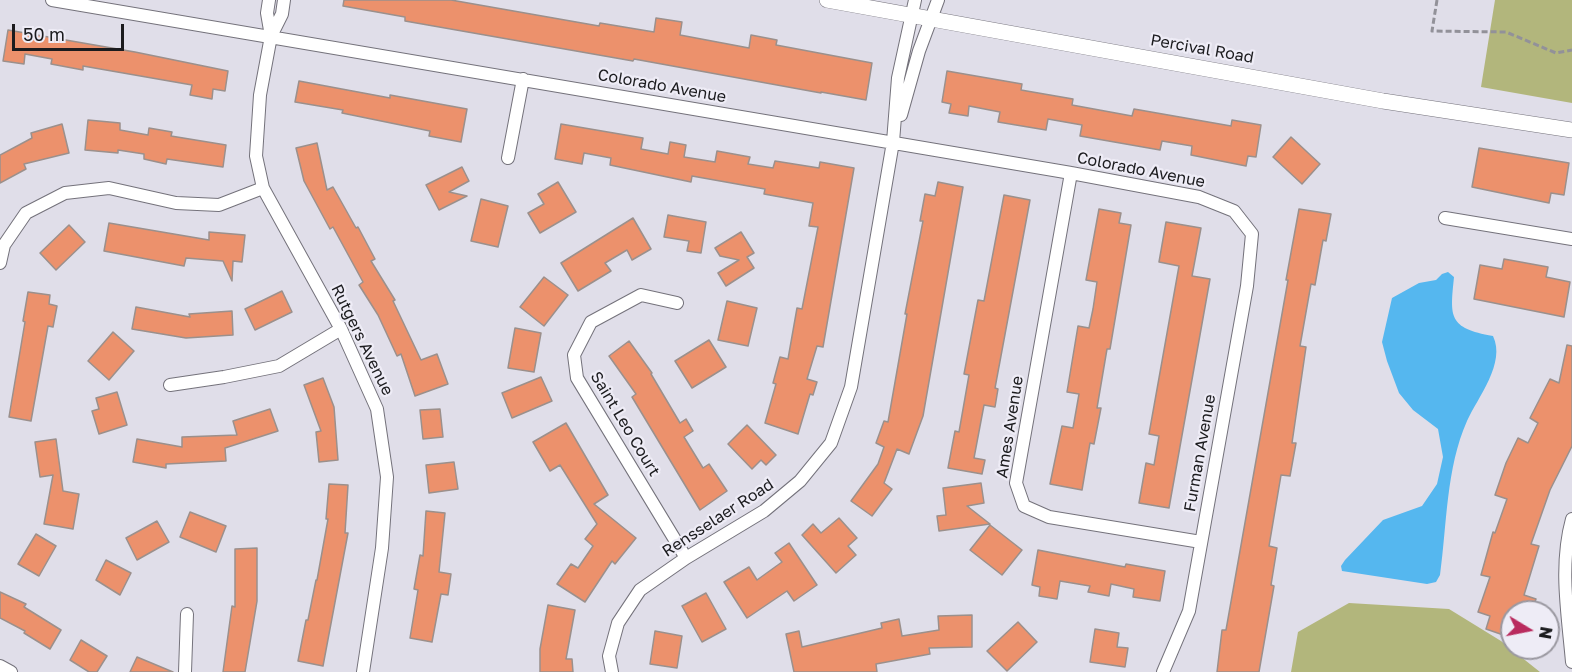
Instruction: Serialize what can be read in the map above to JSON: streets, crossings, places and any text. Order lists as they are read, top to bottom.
{
  "streets": {
    "street": [
      "Percival Road",
      "Colorado Avenue",
      "Rutgers Avenue",
      "Saint Leo Court",
      "Ames Avenue",
      "Furman Avenue",
      "Rensselaer Road"
    ]
  },
  "crossings": [
    ["Percival Road", "Rensselaer Road"],
    ["Colorado Avenue", "Rutgers Avenue"],
    ["Colorado Avenue", "Ames Avenue"],
    ["Colorado Avenue", "Furman Avenue"],
    ["Colorado Avenue", "Rensselaer Road"],
    ["Saint Leo Court", "Rensselaer Road"],
    ["Ames Avenue", "Furman Avenue"]
  ],
  "scale_bar": "50 m",
  "north": "right"
}
